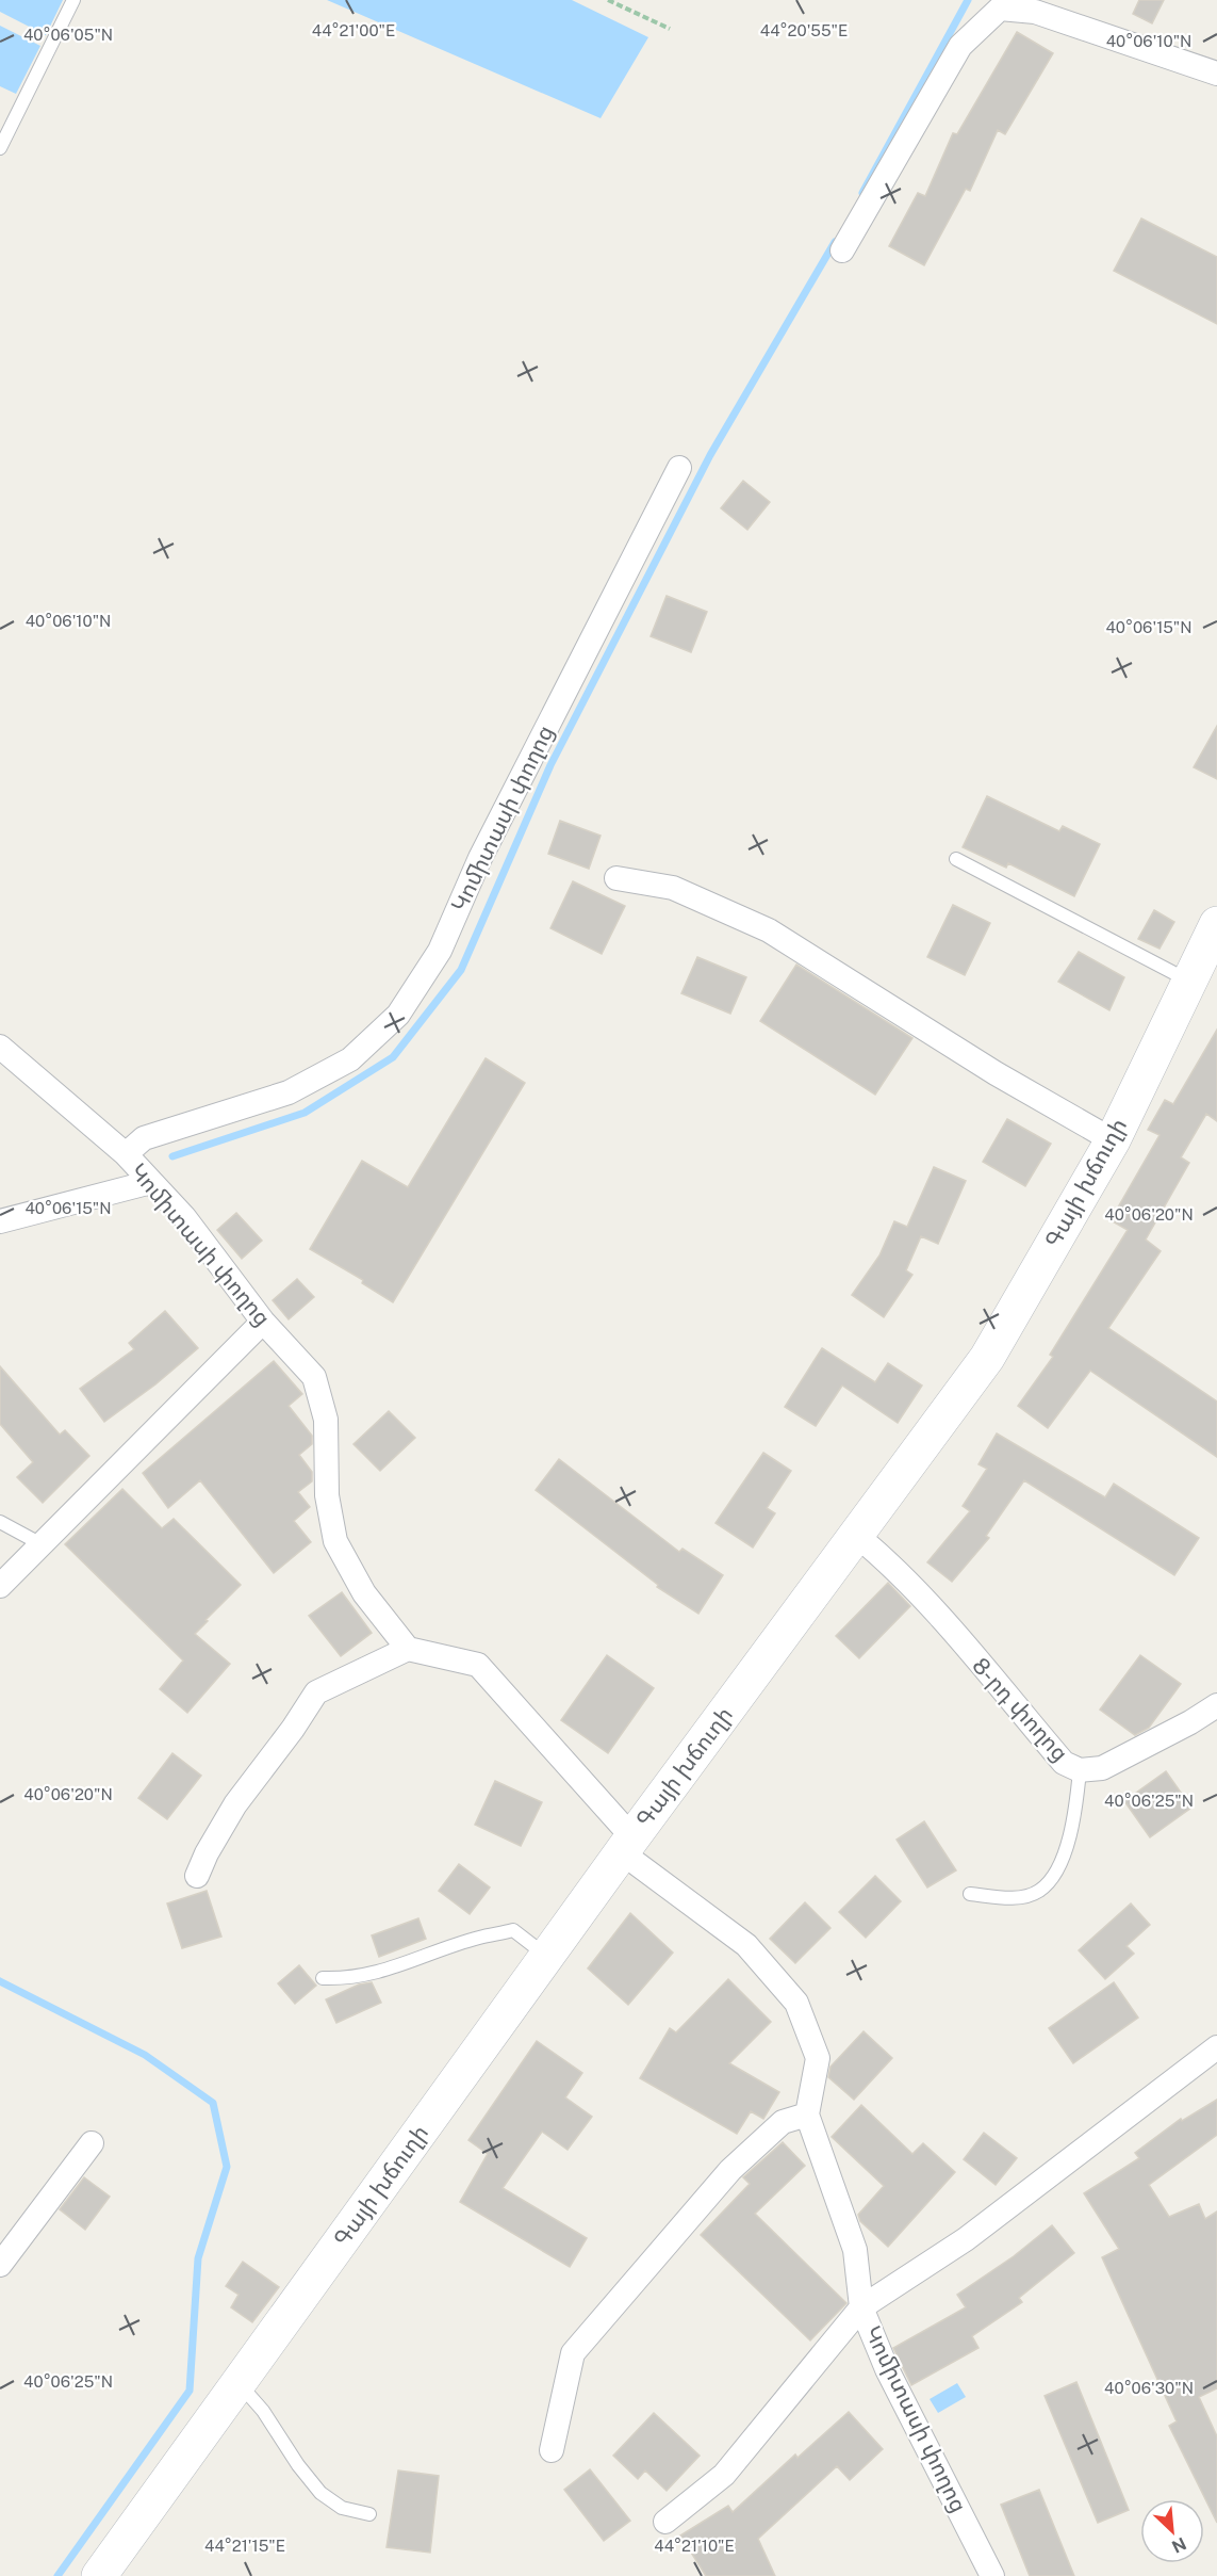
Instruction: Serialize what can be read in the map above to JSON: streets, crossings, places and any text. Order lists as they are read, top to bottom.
{
  "streets": {
    "main road": ["Գայի խճուղի"],
    "street": ["Կոմիտասի փողոց", "8-րդ փողոց"]
  },
  "crossings": [
    ["Գայի խճուղի", "8-րդ փողոց"]
  ],
  "north": "bottom right",
  "coordinates": [
    "44°21'00\"E",
    "44°20'55\"E",
    "40°06'05\"N",
    "40°06'10\"N",
    "40°06'15\"N",
    "40°06'20\"N",
    "40°06'25\"N",
    "40°06'30\"N",
    "44°21'15\"E",
    "44°21'10\"E"
  ]
}
